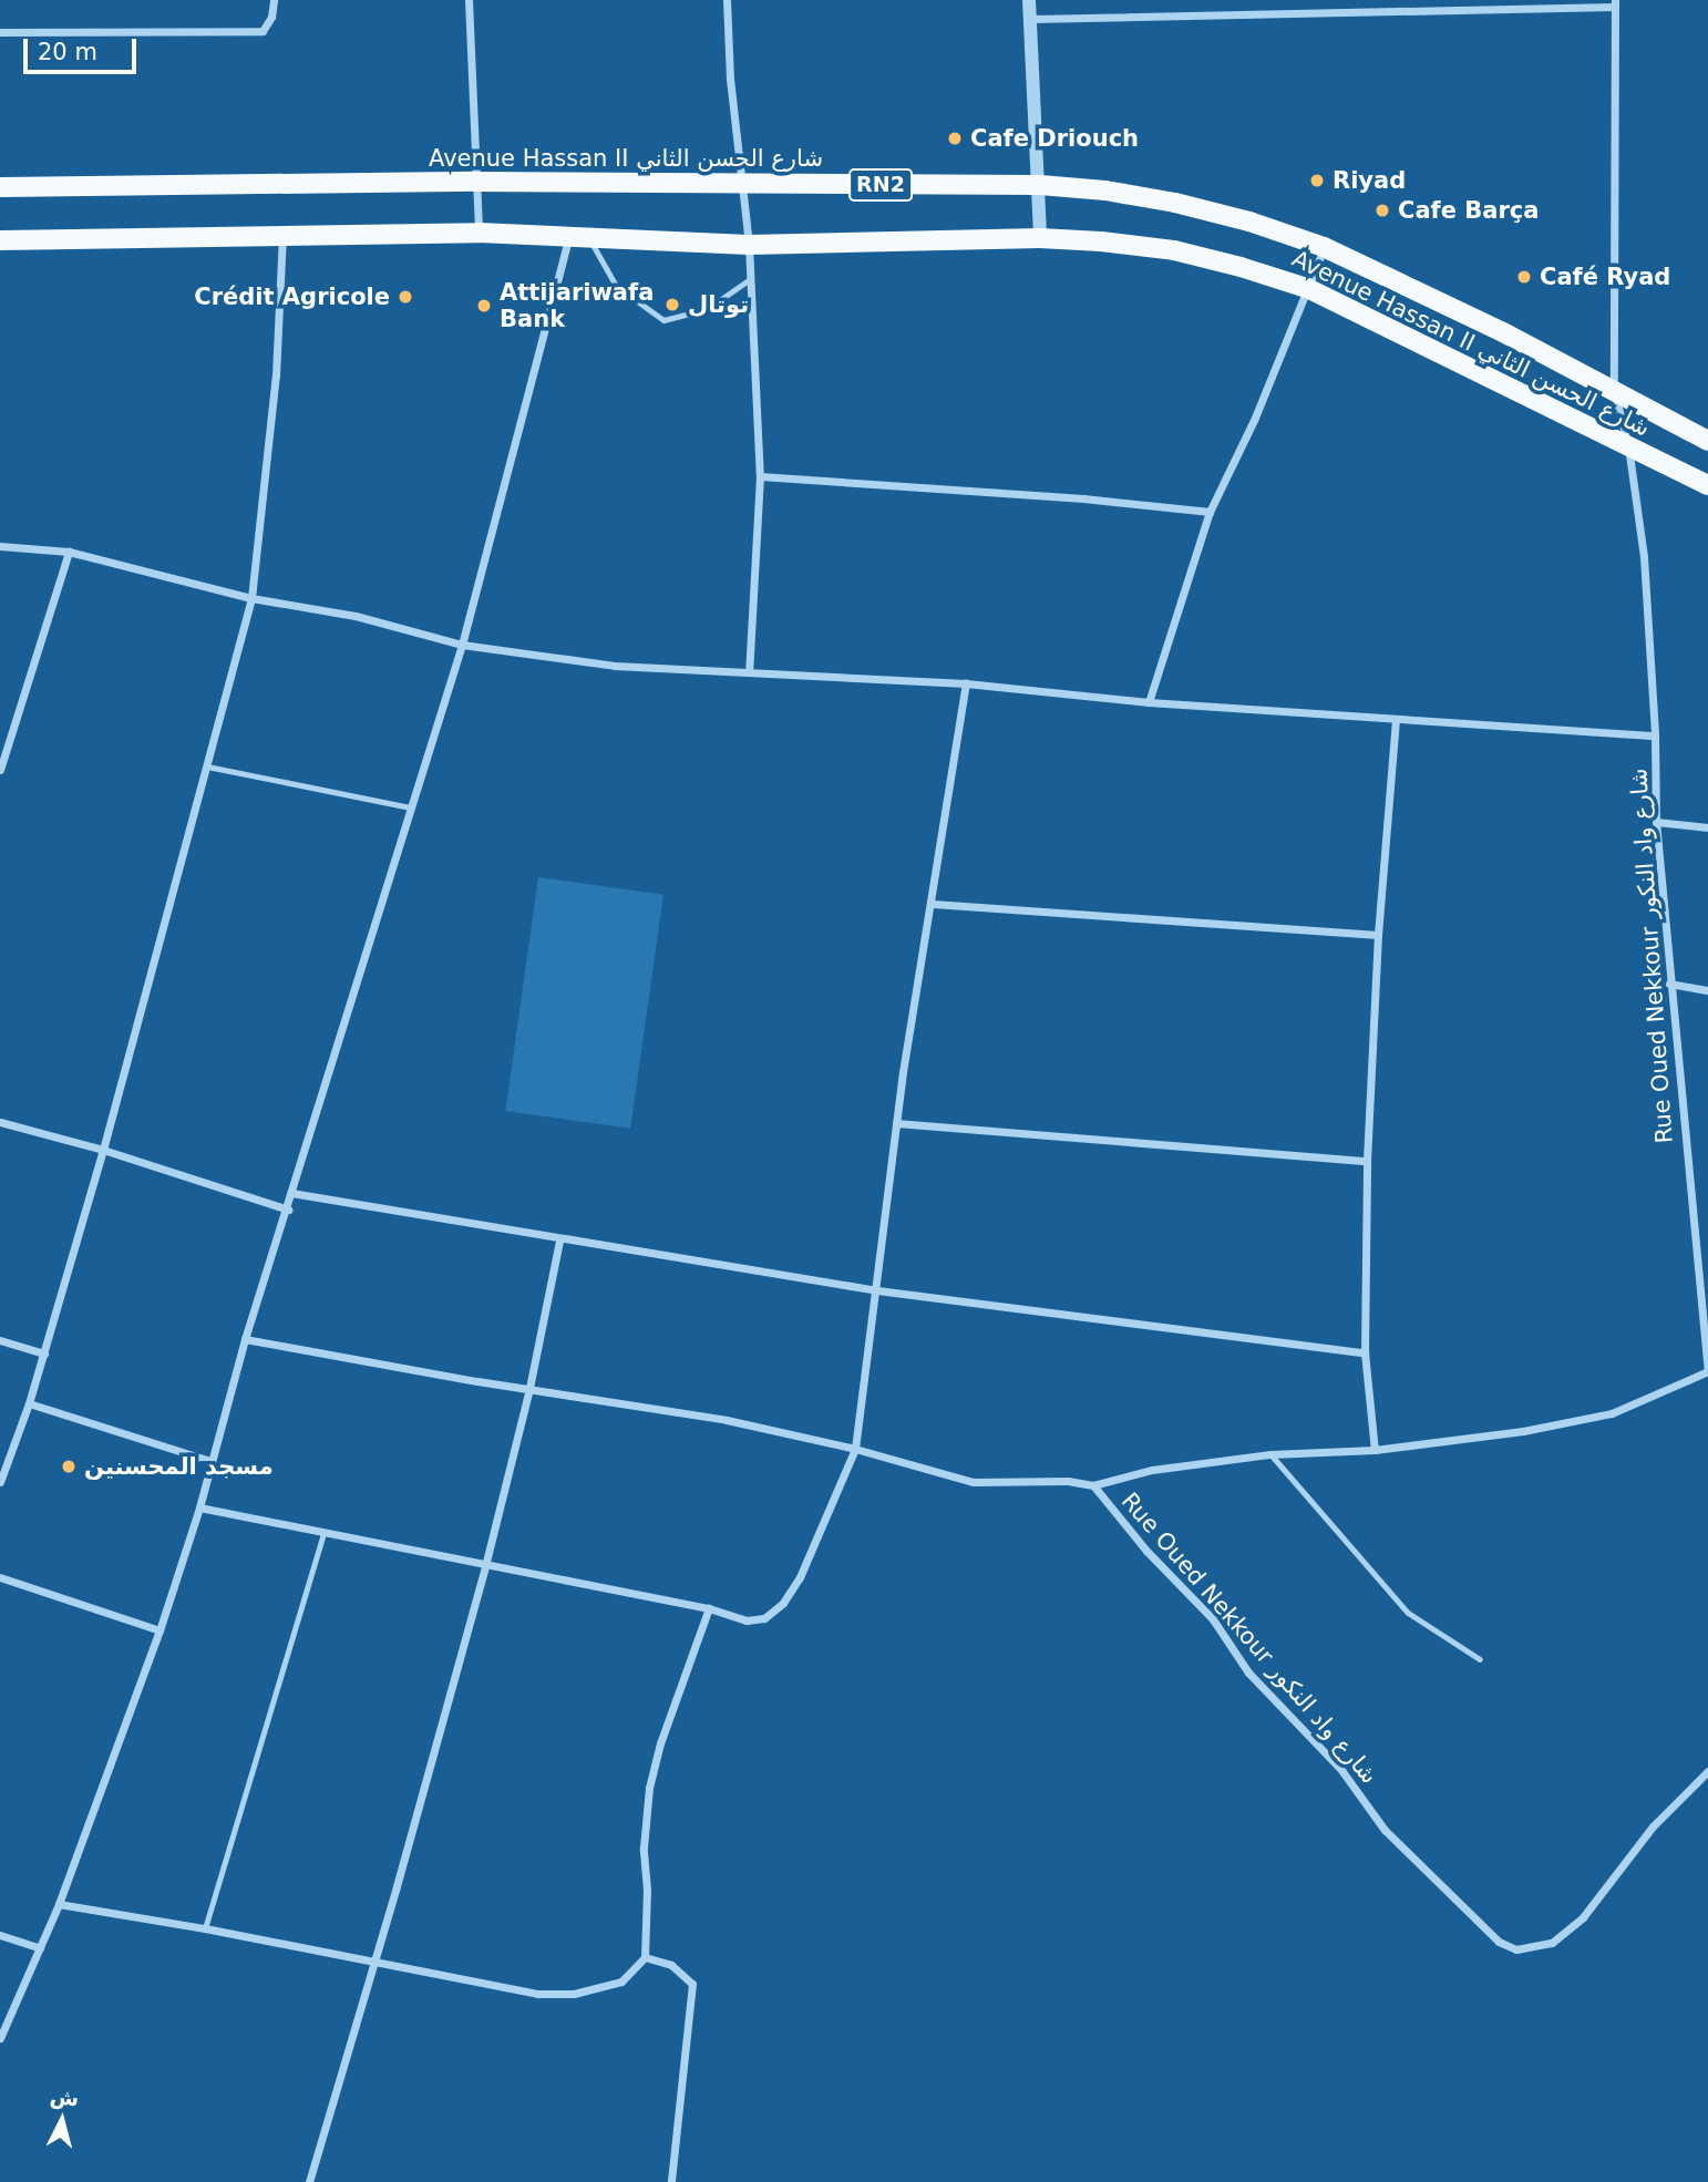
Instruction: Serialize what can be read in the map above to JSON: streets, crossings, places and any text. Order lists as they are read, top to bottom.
{
  "streets": {
    "main road": ["Avenue Hassan II شارع الحسن الثاني", "RN2"],
    "street": ["Rue Oued Nekkour شارع واد النکور"]
  },
  "crossings": [
    ["Avenue Hassan II شارع الحسن الثاني", "Rue Oued Nekkour شارع واد النکور"]
  ],
  "places": [
    "Cafe Driouch",
    "Riyad",
    "Cafe Barça",
    "Café Ryad",
    "Crédit Agricole",
    "توتال",
    "Attijariwafa Bank",
    "مسجد المحسنين"
  ],
  "scale_bar": "20 m",
  "north": "top"
}
